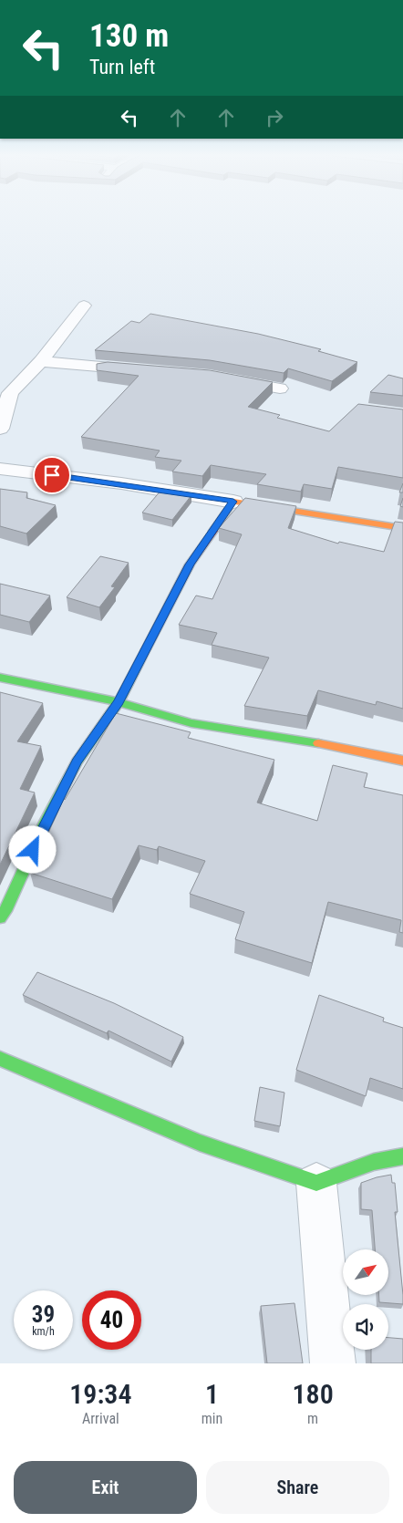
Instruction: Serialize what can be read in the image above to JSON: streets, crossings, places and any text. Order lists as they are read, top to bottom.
{
  "north": "top right",
  "page": {
    "turn": ["130 m", "Turn left"],
    "speed": "39 km/h",
    "limit": "40",
    "eta": [
      "19:34",
      "Arrival",
      "1",
      "min",
      "180",
      "m"
    ],
    "buttons": ["Exit", "Share"]
  }
}
